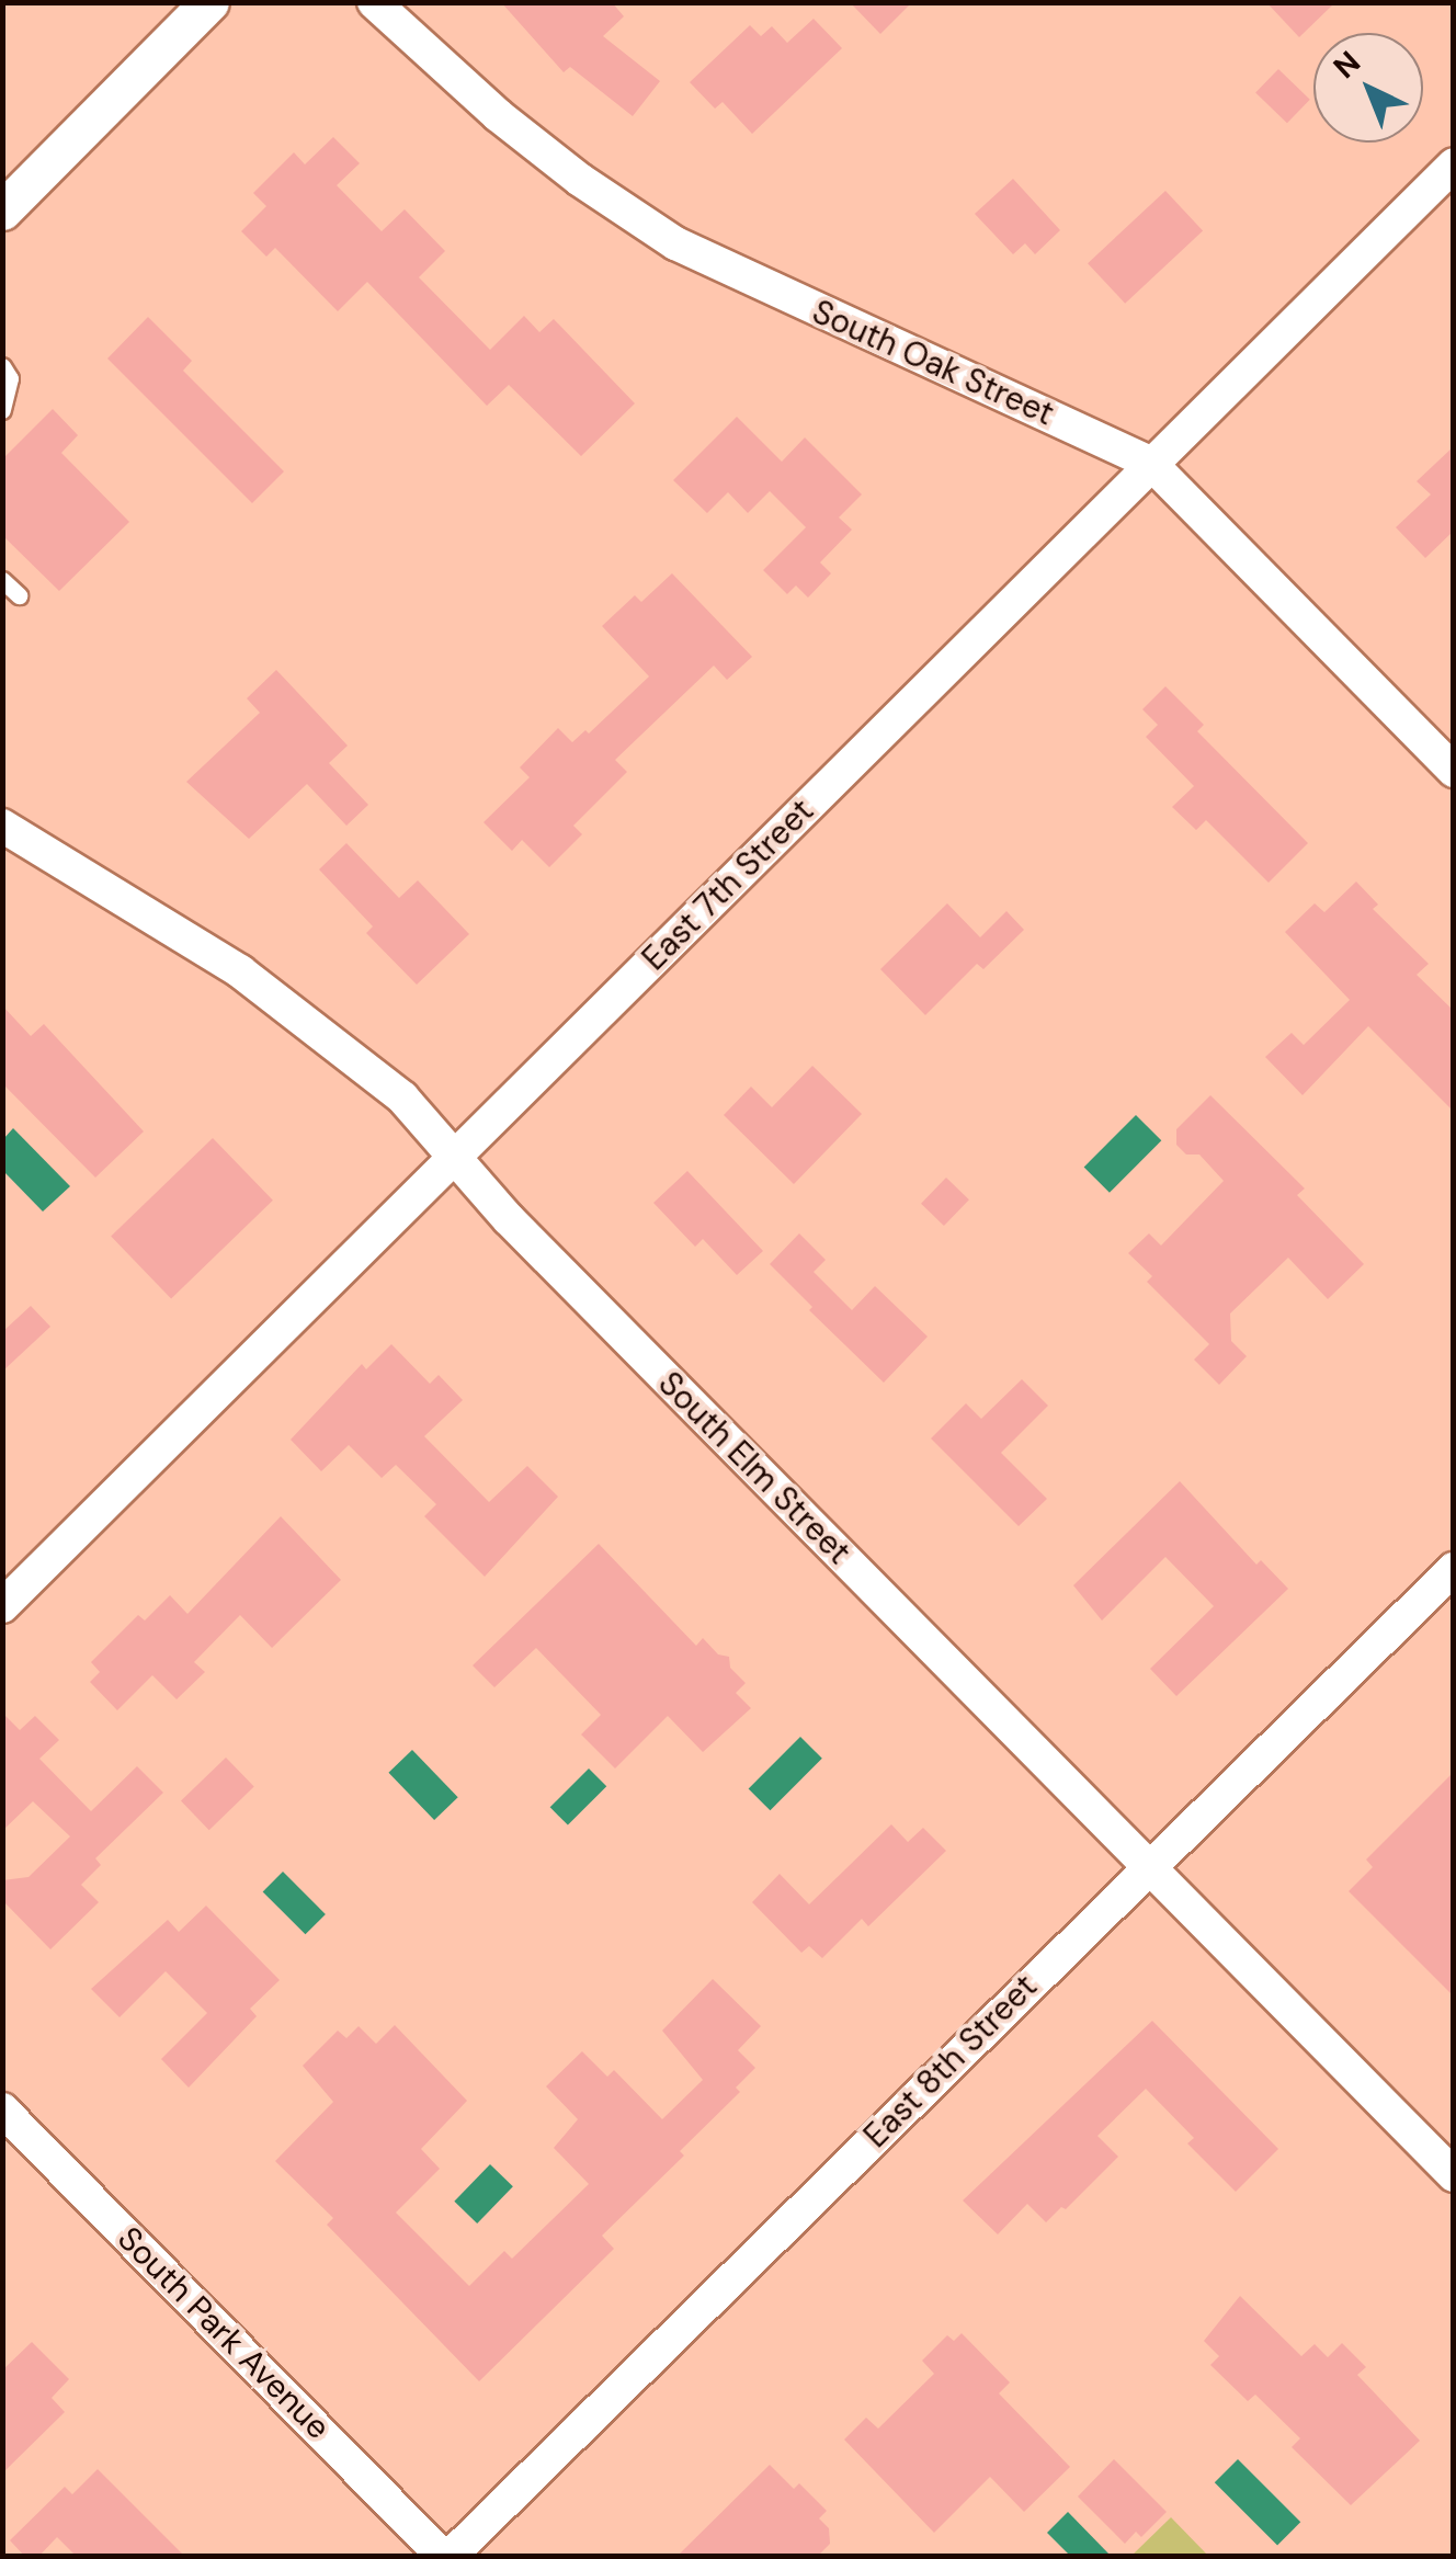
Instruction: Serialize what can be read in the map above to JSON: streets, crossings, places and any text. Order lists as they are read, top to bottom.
{
  "streets": {
    "street": [
      "South Oak Street",
      "East 7th Street",
      "South Elm Street",
      "East 8th Street",
      "South Park Avenue"
    ]
  },
  "crossings": [
    ["South Oak Street", "East 7th Street"],
    ["East 7th Street", "South Elm Street"],
    ["South Elm Street", "East 8th Street"],
    ["East 8th Street", "South Park Avenue"]
  ],
  "north": "top left"
}
